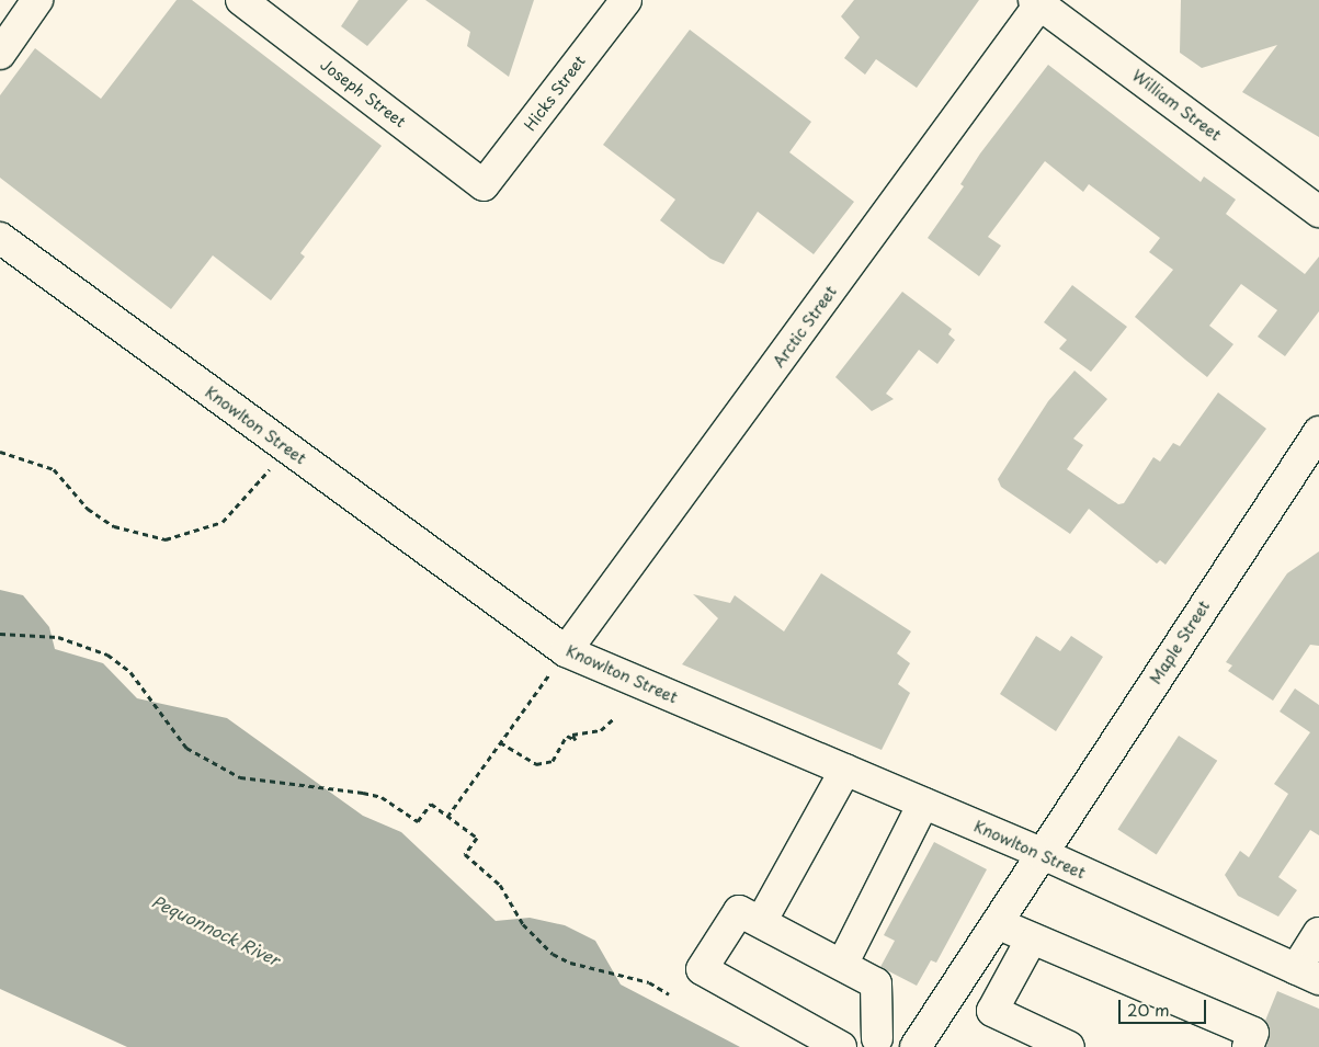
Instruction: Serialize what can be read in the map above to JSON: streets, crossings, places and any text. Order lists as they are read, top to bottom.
{
  "streets": {
    "main road": [
      "Joseph Street",
      "Hicks Street",
      "William Street",
      "Arctic Street",
      "Knowlton Street",
      "Maple Street"
    ]
  },
  "crossings": [
    ["Joseph Street", "Hicks Street"],
    ["William Street", "Arctic Street"],
    ["Arctic Street", "Knowlton Street"],
    ["Knowlton Street", "Maple Street"]
  ],
  "water": ["Pequonnock River"],
  "scale_bar": "20 m"
}
